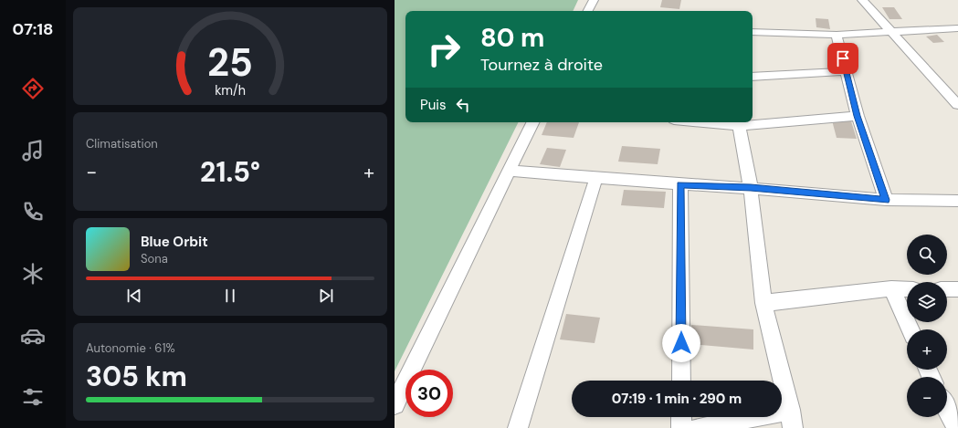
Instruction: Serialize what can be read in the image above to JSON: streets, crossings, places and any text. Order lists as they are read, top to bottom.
{
  "page": {
    "tabs": "07:18",
    "turn": ["80 m", "Tournez à droite"],
    "then": "Puis",
    "tile": [
      "Climatisation",
      ["Autonomie · 61%", "305 km"]
    ],
    "heat": ["−", "21.5°", "+"],
    "song": ["Blue Orbit", "Sona"],
    "map_buttons": ["+", "−"],
    "limit": "30",
    "trip": "07:19 · 1 min · 290 m",
    "gauge": ["25", "km/h"]
  }
}
